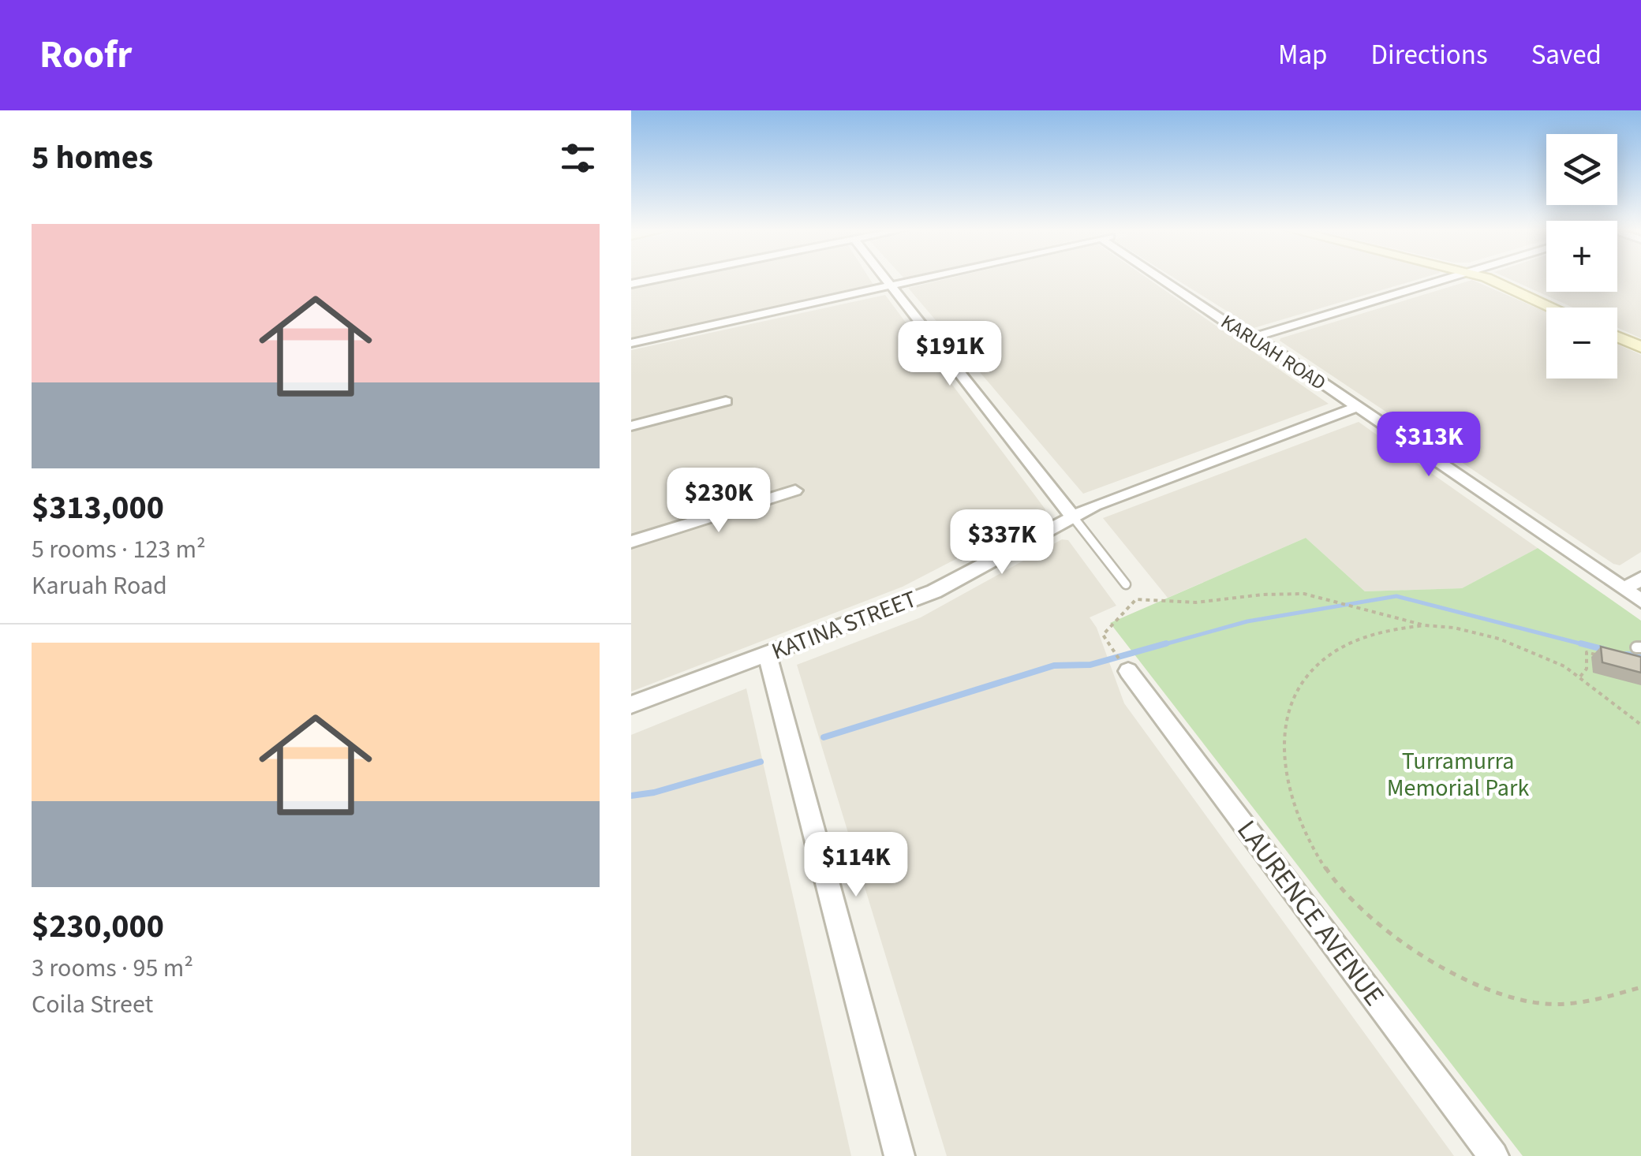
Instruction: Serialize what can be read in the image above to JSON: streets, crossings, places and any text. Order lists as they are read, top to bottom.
{
  "streets": {
    "street": ["KARUAH ROAD", "KATINA STREET", "LAURENCE AVENUE"]
  },
  "crossings": [
    ["KARUAH ROAD", "KATINA STREET"]
  ],
  "parks": ["Turramurra Memorial Park"],
  "page": {
    "header": "Roofr",
    "nav": ["Map", "Directions", "Saved"],
    "heading": "5 homes",
    "map_buttons": ["+", "−"],
    "list": [
      {
        "name": "$313,000",
        "note": "5 rooms · 123 m² · Karuah Road"
      },
      {
        "name": "$230,000",
        "note": "3 rooms · 95 m² · Coila Street"
      }
    ],
    "price": [
      "$191K",
      "$313K",
      "$230K",
      "$337K",
      "$114K"
    ]
  }
}
